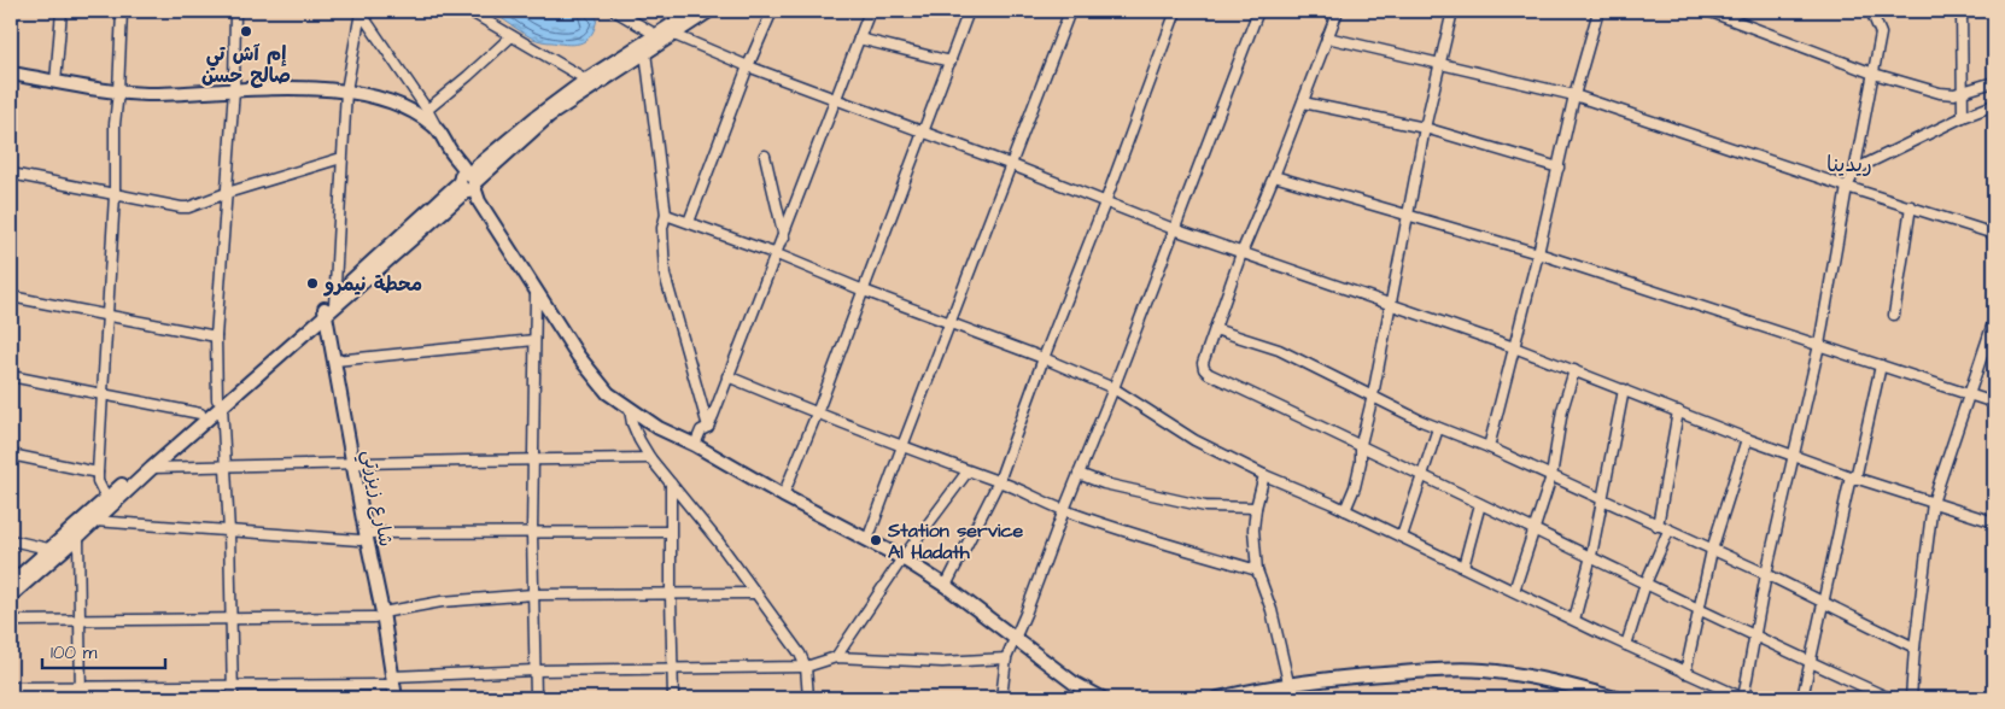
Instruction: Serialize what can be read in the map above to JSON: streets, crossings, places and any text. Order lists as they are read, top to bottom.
{
  "streets": {
    "street": ["شارع زيزرتي"]
  },
  "districts": ["ريدينا"],
  "places": ["إم آش تي صالح حسن", "محطة نيمرو", "Station service Al Hadath"],
  "scale_bar": "100 m"
}
